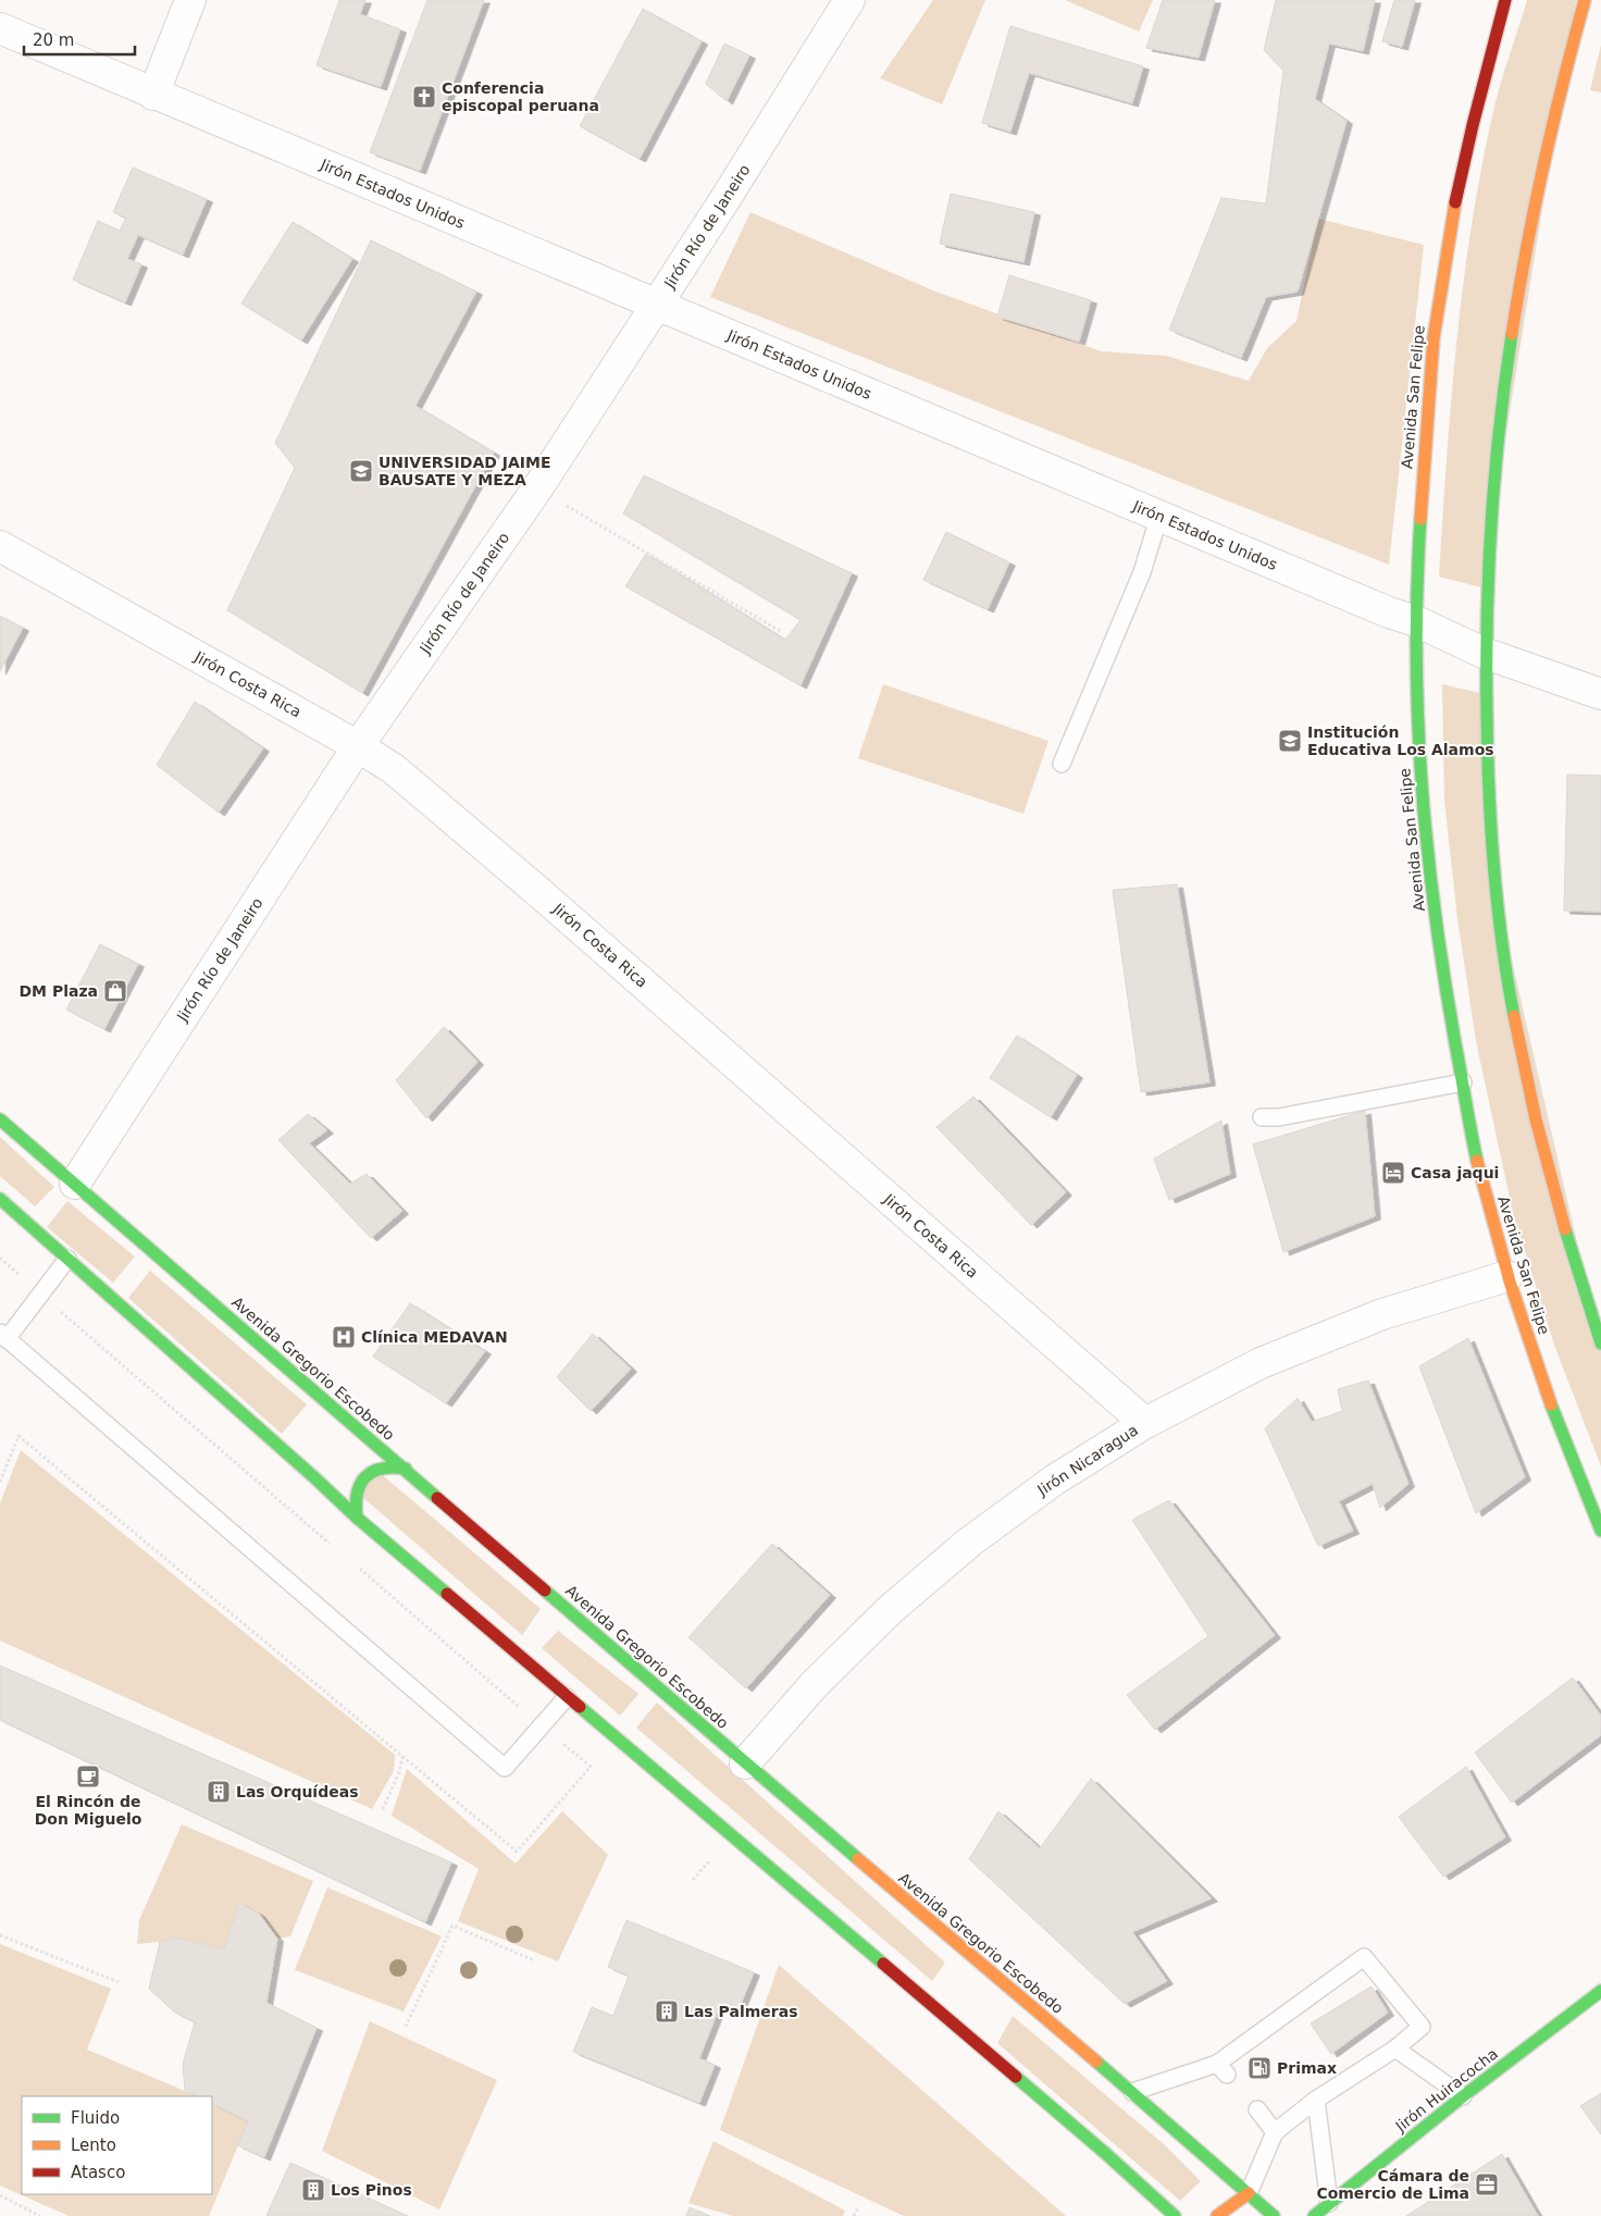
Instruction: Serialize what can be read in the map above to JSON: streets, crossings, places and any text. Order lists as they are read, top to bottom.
{
  "streets": {
    "street": [
      "Jirón Estados Unidos",
      "Jirón Río de Janeiro",
      "Avenida San Felipe",
      "Jirón Costa Rica",
      "Avenida Gregorio Escobedo",
      "Jirón Nicaragua",
      "Jirón Huiracocha"
    ]
  },
  "crossings": [
    ["Jirón Estados Unidos", "Jirón Río de Janeiro"],
    ["Jirón Estados Unidos", "Avenida San Felipe"],
    ["Jirón Río de Janeiro", "Jirón Costa Rica"],
    ["Jirón Río de Janeiro", "Avenida Gregorio Escobedo"],
    ["Avenida San Felipe", "Jirón Nicaragua"],
    ["Jirón Costa Rica", "Jirón Nicaragua"],
    ["Avenida Gregorio Escobedo", "Jirón Nicaragua"]
  ],
  "places": {
    "church": ["Conferencia episcopal peruana"],
    "school or university": ["UNIVERSIDAD JAIME BAUSATE Y MEZA", "Institución Educativa Los Alamos"],
    "shop": ["DM Plaza"],
    "hotel": ["Casa jaqui"],
    "hospital": ["Clínica MEDAVAN"],
    "cafe": ["El Rincón de Don Miguelo"],
    "building": ["Las Orquídeas", "Las Palmeras", "Los Pinos"],
    "fuel station": ["Primax"],
    "office": ["Cámara de Comercio de Lima"]
  },
  "legend": ["Fluido", "Lento", "Atasco"],
  "scale_bar": "20 m"
}
